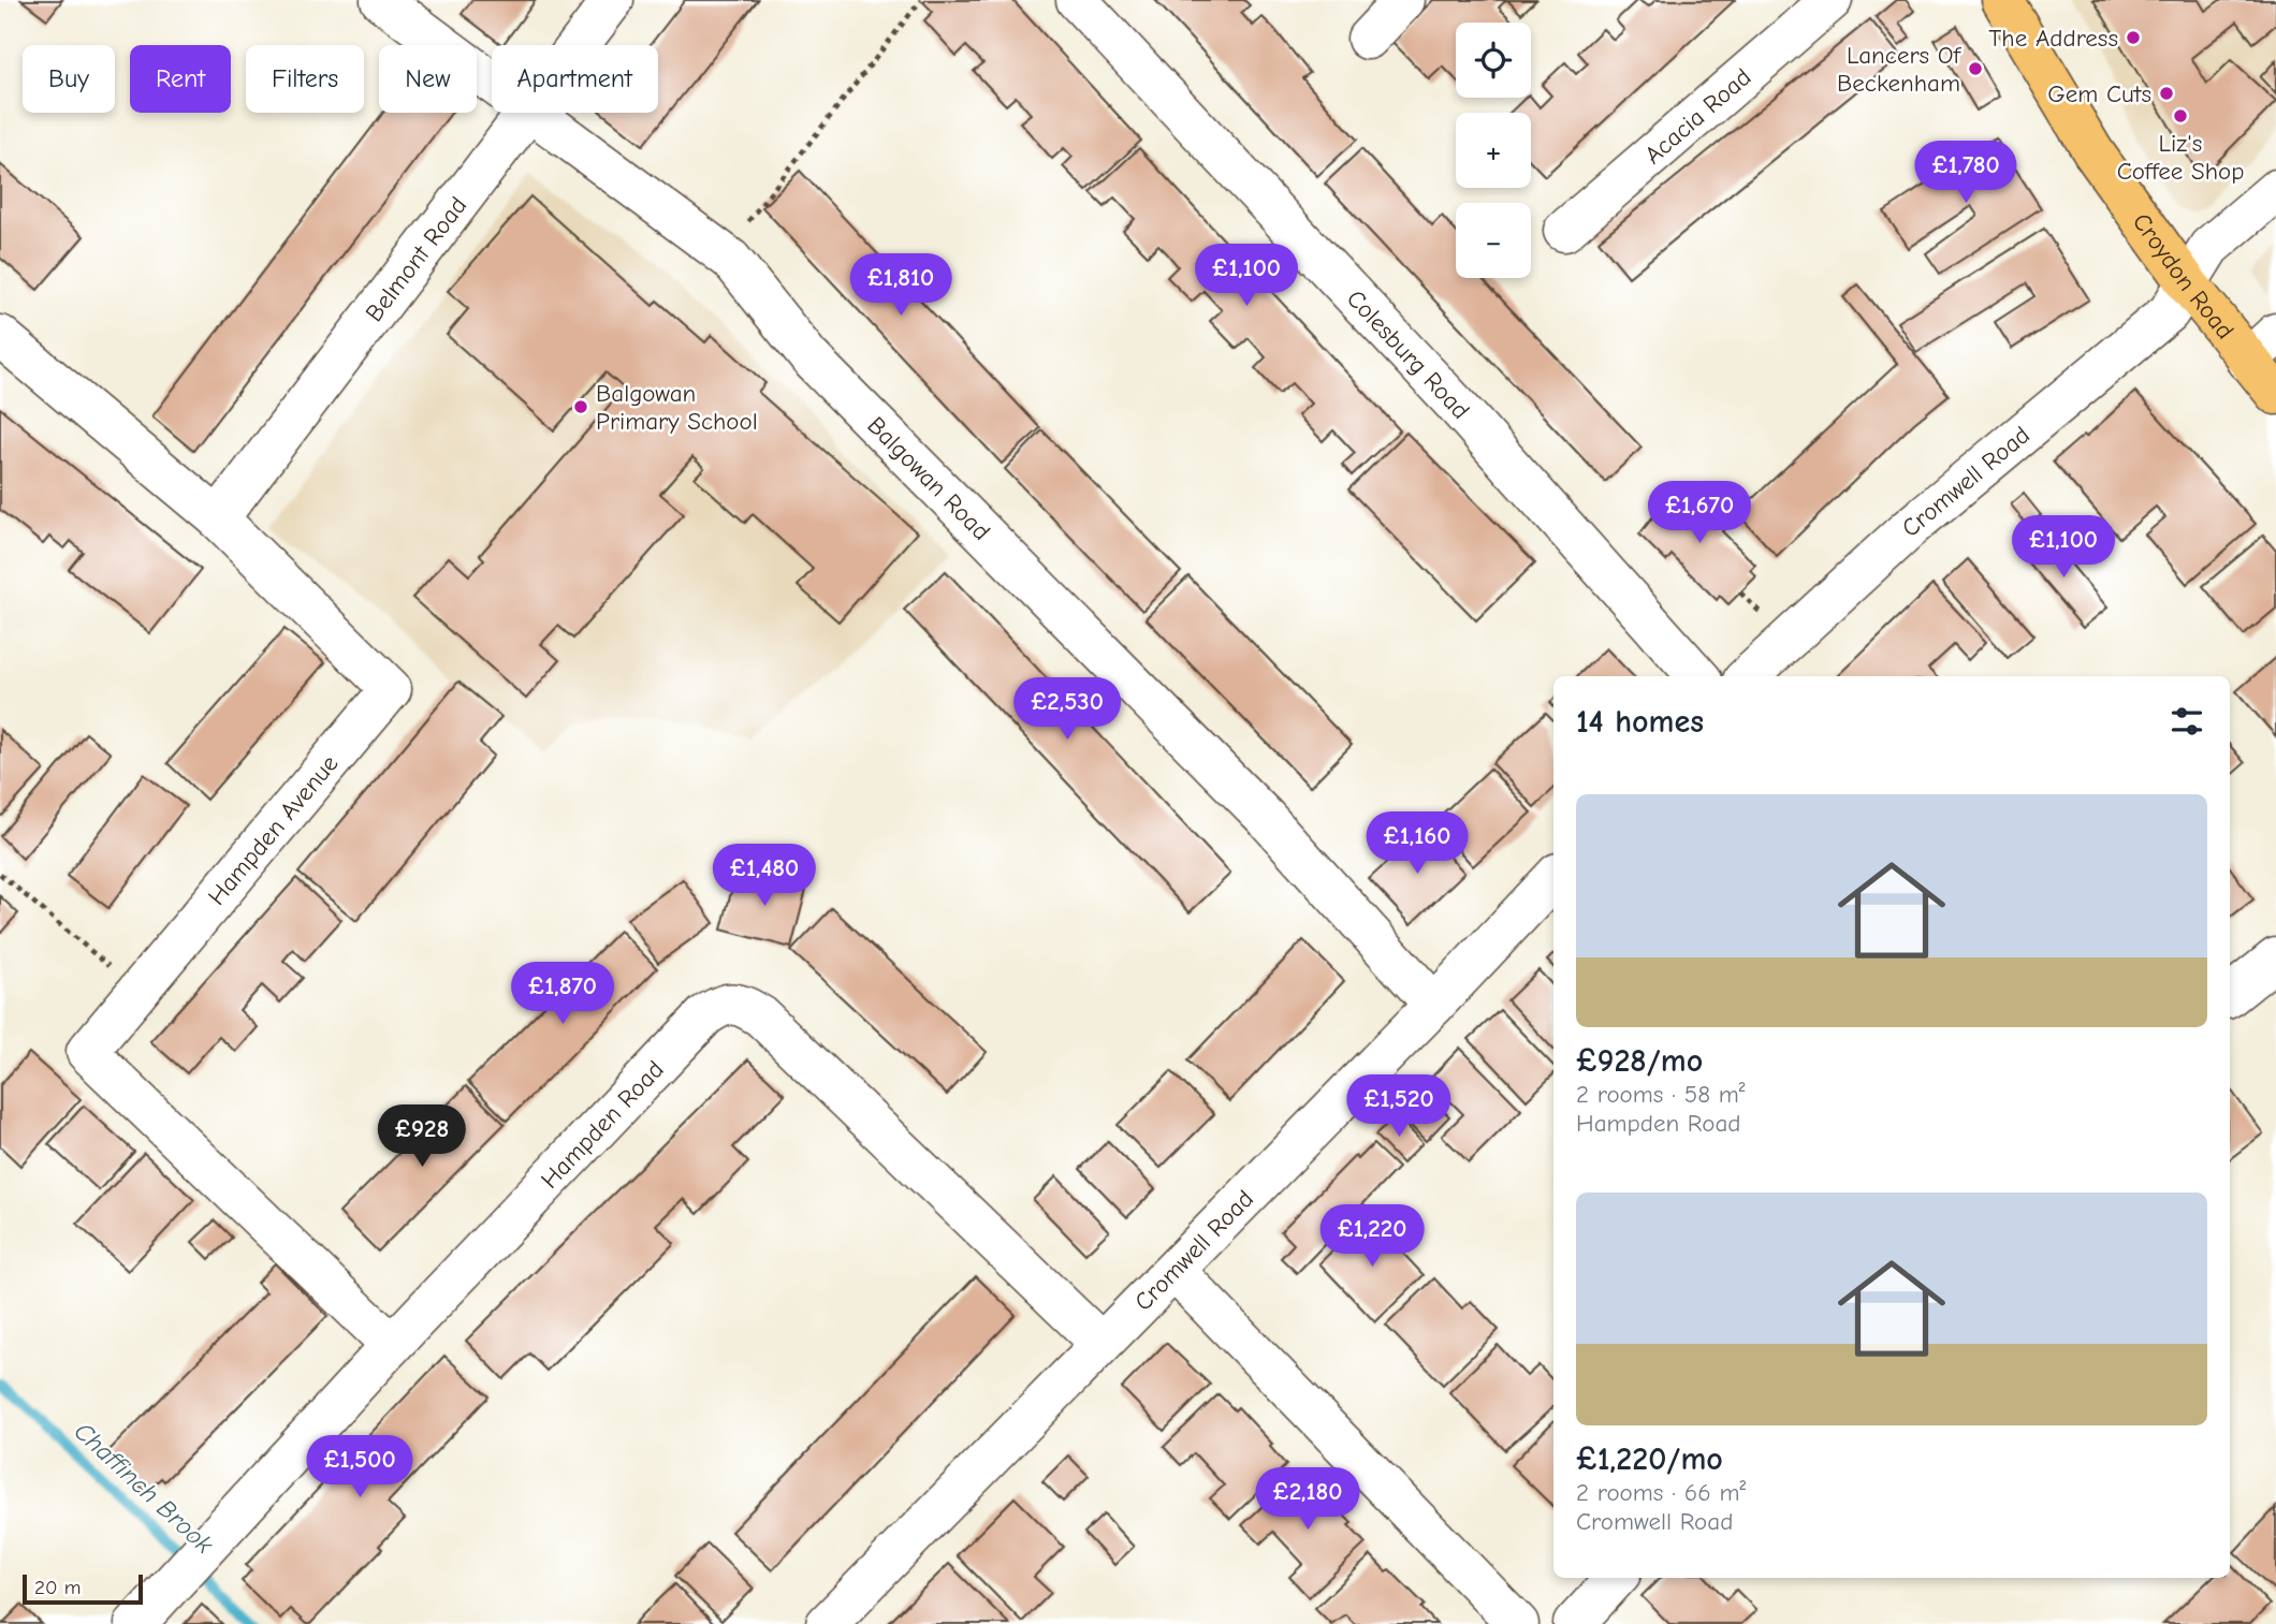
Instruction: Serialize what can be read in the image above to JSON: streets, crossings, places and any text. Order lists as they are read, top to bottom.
{
  "streets": {
    "main road": ["Croydon Road"],
    "street": [
      "Acacia Road",
      "Belmont Road",
      "Colesburg Road",
      "Balgowan Road",
      "Cromwell Road",
      "Hampden Avenue",
      "Hampden Road"
    ]
  },
  "crossings": [
    ["Belmont Road", "Hampden Avenue"],
    ["Croydon Road", "Cromwell Road"],
    ["Balgowan Road", "Cromwell Road"],
    ["Cromwell Road", "Hampden Road"],
    ["Hampden Avenue", "Hampden Road"]
  ],
  "water": ["Chaffinch Brook"],
  "places": [
    "The Address",
    "Lancers Of Beckenham",
    "Gem Cuts",
    "Liz's Coffee Shop",
    "Balgowan Primary School"
  ],
  "scale_bar": "20 m",
  "page": {
    "map_buttons": ["+", "−"],
    "chip": [
      "Buy",
      "Rent",
      "Filters",
      "New",
      "Apartment"
    ],
    "price": [
      "£1,780",
      "£1,100",
      "£1,810",
      "£1,670",
      "£1,100",
      "£2,530",
      "£1,160",
      "£1,480",
      "£1,870",
      "£1,520",
      "£928",
      "£1,220",
      "£1,500",
      "£2,180"
    ],
    "heading": "14 homes",
    "list": [
      {
        "name": "£928/mo",
        "note": "2 rooms · 58 m² · Hampden Road"
      },
      {
        "name": "£1,220/mo",
        "note": "2 rooms · 66 m² · Cromwell Road"
      }
    ],
    "scale": "20 m"
  }
}
